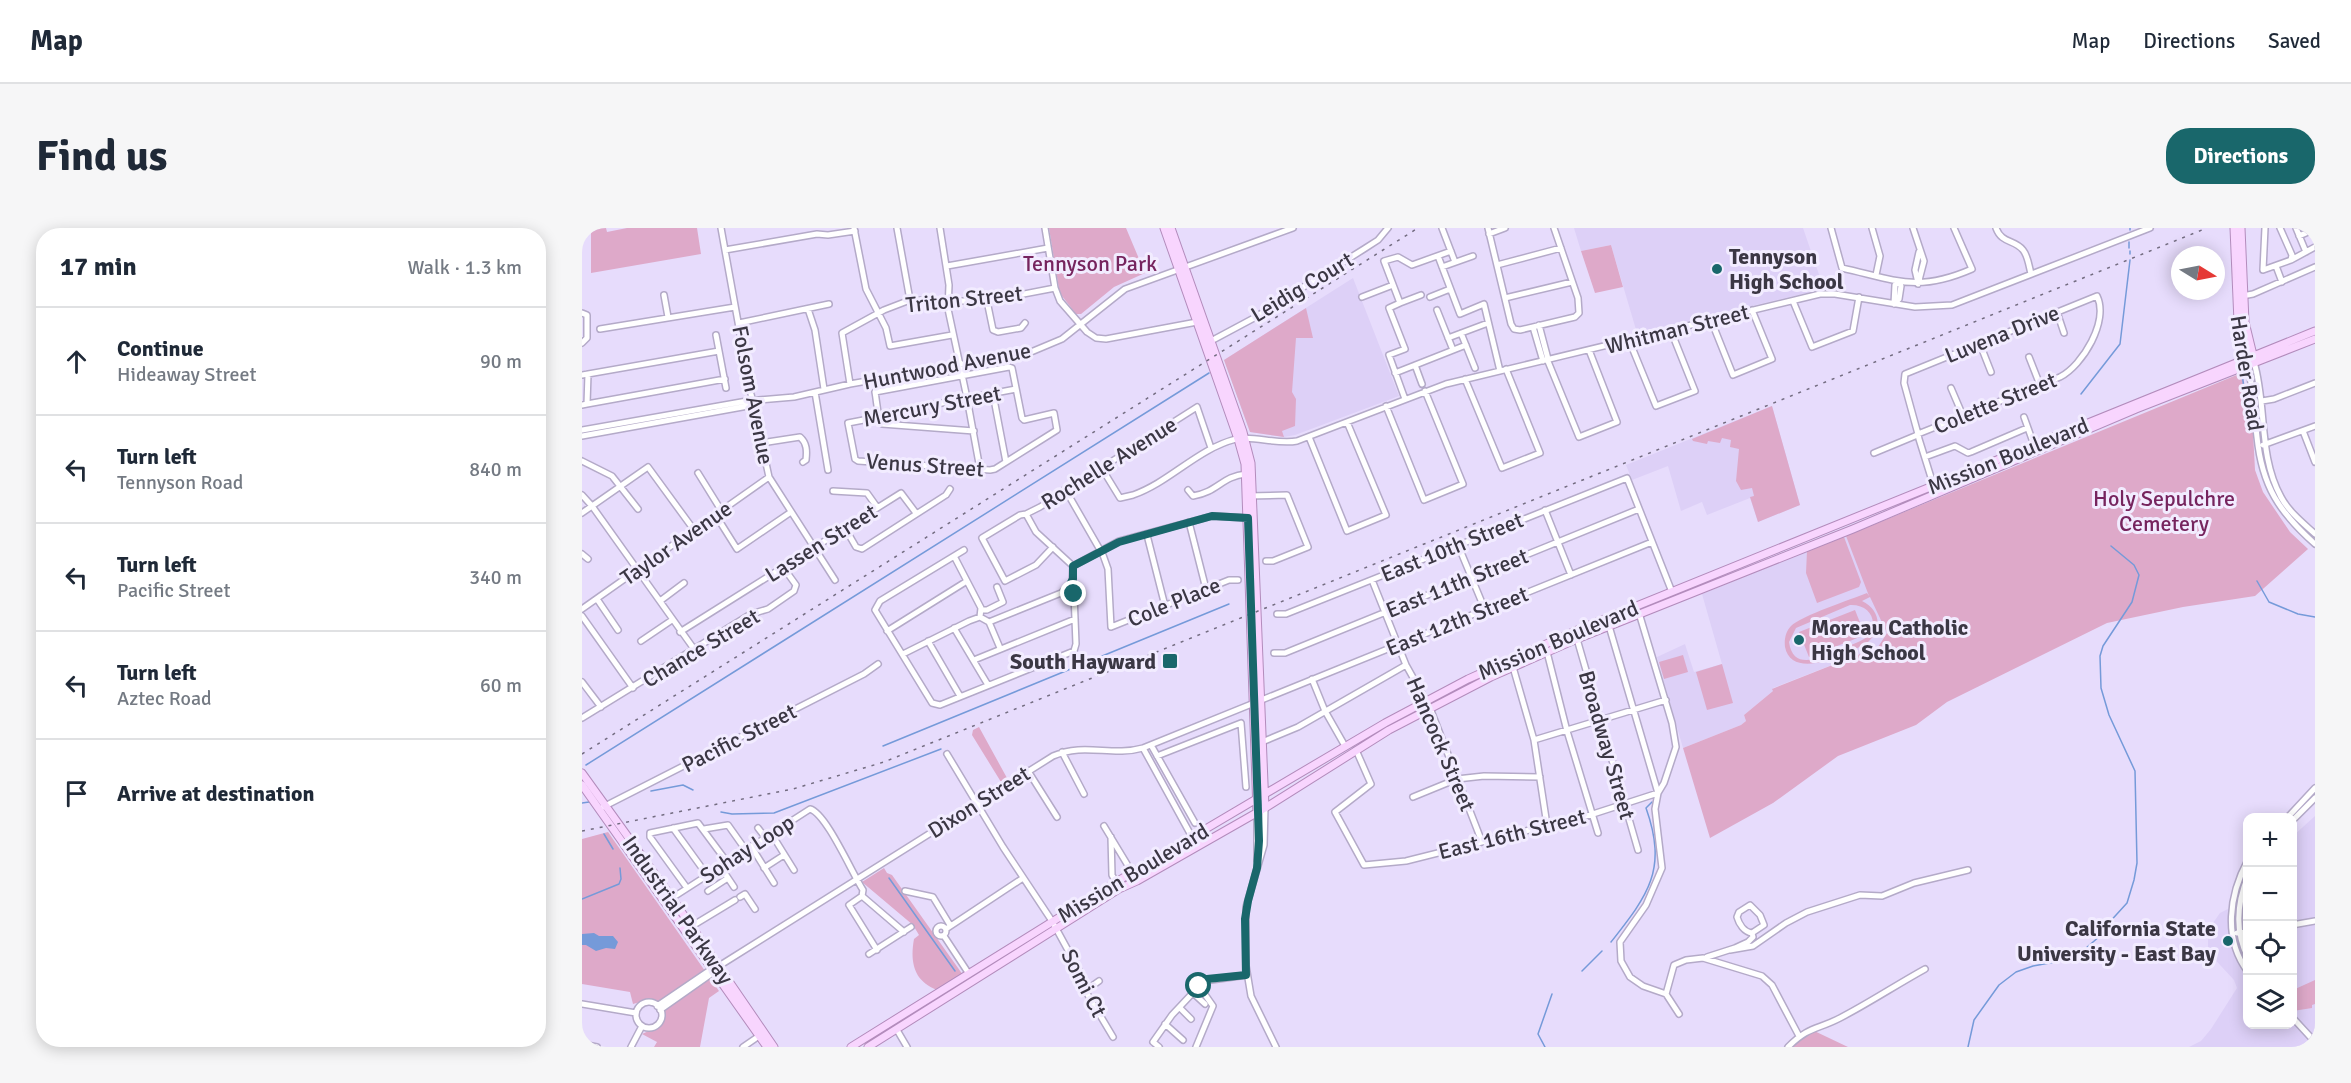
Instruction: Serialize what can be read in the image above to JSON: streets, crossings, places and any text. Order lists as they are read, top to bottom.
{
  "streets": {
    "main road": ["Harder Road", "Mission Boulevard", "Industrial Parkway"],
    "street": [
      "Leidig Court",
      "Triton Street",
      "Whitman Street",
      "Luvena Drive",
      "Huntwood Avenue",
      "Folsom Avenue",
      "Colette Street",
      "Mercury Street",
      "Rochelle Avenue",
      "Venus Street",
      "Taylor Avenue",
      "Lassen Street",
      "East 10th Street",
      "East 11th Street",
      "Cole Place",
      "East 12th Street",
      "Chance Street",
      "Pacific Street",
      "Hancock Street",
      "Broadway Street",
      "Dixon Street",
      "East 16th Street",
      "Sohay Loop",
      "Somi Ct"
    ]
  },
  "crossings": [
    ["Triton Street", "Huntwood Avenue"],
    ["Luvena Drive", "Colette Street"],
    ["Huntwood Avenue", "Folsom Avenue"],
    ["Harder Road", "Mission Boulevard"],
    ["Folsom Avenue", "Taylor Avenue"],
    ["Folsom Avenue", "Lassen Street"],
    ["Mercury Street", "Venus Street"],
    ["Mission Boulevard", "Hancock Street"],
    ["Mission Boulevard", "Broadway Street"],
    ["Mission Boulevard", "East 16th Street"],
    ["Mission Boulevard", "Somi Ct"],
    ["Lassen Street", "Chance Street"],
    ["East 10th Street", "East 11th Street"],
    ["East 10th Street", "Hancock Street"],
    ["East 11th Street", "Hancock Street"],
    ["East 12th Street", "Hancock Street"],
    ["East 12th Street", "Dixon Street"],
    ["Pacific Street", "Industrial Parkway"],
    ["Hancock Street", "East 16th Street"],
    ["Broadway Street", "East 16th Street"],
    ["Dixon Street", "Sohay Loop"],
    ["Dixon Street", "Industrial Parkway"],
    ["Dixon Street", "Somi Ct"],
    ["Sohay Loop", "Industrial Parkway"]
  ],
  "parks": ["Tennyson Park", "Holy Sepulchre Cemetery"],
  "places": {
    "other": ["Tennyson High School", "Moreau Catholic High School", "California State University - East Bay"],
    "transit": ["South Hayward"]
  },
  "north": "right",
  "page": {
    "header": "Map",
    "nav": ["Map", "Directions", "Saved"],
    "buttons": "Directions",
    "title": "Find us",
    "heading": ["17 min", "Walk · 1.3 km"],
    "list": [
      ["Continue", "Hideaway Street", "90 m"],
      ["Turn left", "Tennyson Road", "840 m"],
      ["Turn left", "Pacific Street", "340 m"],
      ["Turn left", "Aztec Road", "60 m"],
      "Arrive at destination"
    ],
    "map_buttons": ["+", "−"]
  }
}
